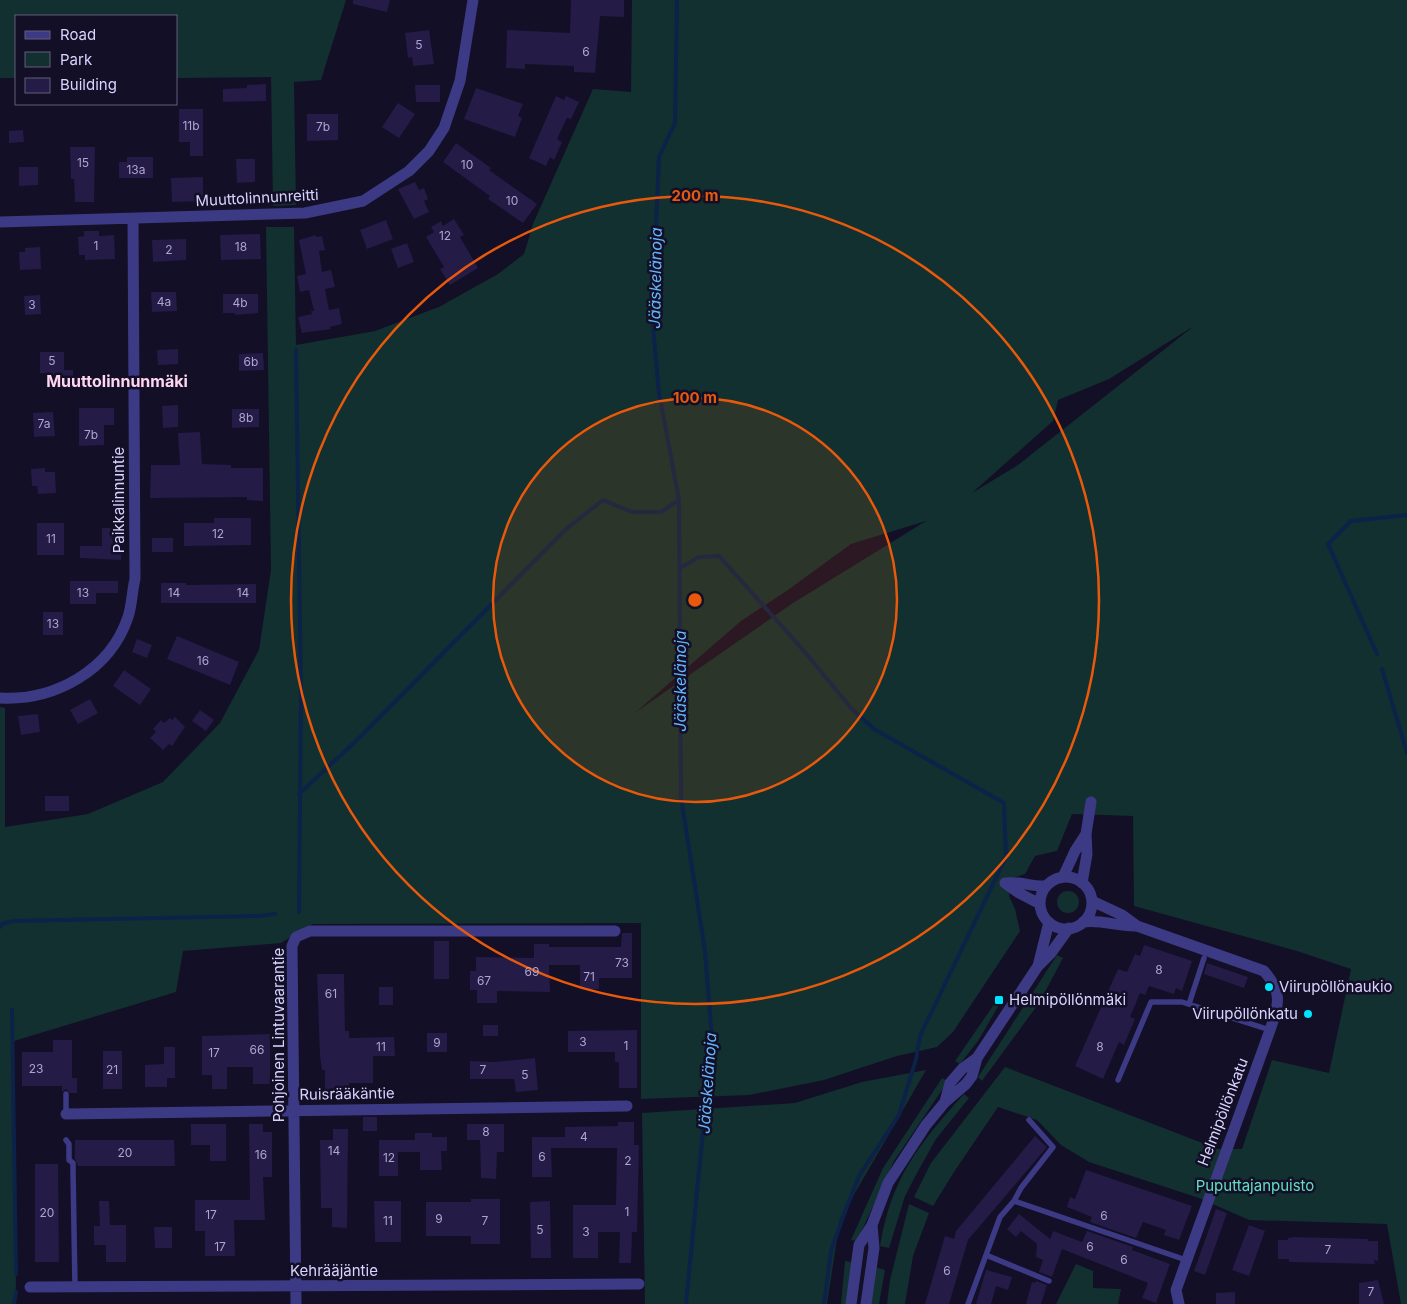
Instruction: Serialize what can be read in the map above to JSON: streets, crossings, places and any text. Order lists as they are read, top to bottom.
{
  "streets": {
    "street": [
      "Muuttolinnunreitti",
      "Paikkalinnuntie",
      "Pohjoinen Lintuvaarantie",
      "Ruisrääkäntie",
      "Helmipöllönkatu",
      "Kehrääjäntie"
    ]
  },
  "crossings": [
    ["Muuttolinnunreitti", "Paikkalinnuntie"],
    ["Pohjoinen Lintuvaarantie", "Ruisrääkäntie"],
    ["Pohjoinen Lintuvaarantie", "Kehrääjäntie"]
  ],
  "districts": ["Muuttolinnunmäki"],
  "water": ["Jääskelänoja"],
  "parks": ["Puputtajanpuisto"],
  "places": {
    "other": ["Viirupöllönaukio", "Viirupöllönkatu"],
    "transit": ["Helmipöllönmäki"]
  },
  "house_numbers": [
    "5",
    "6",
    "11b",
    "7b",
    "15",
    "10",
    "13a",
    "10",
    "12",
    "1",
    "18",
    "2",
    "4a",
    "4b",
    "3",
    "5",
    "6b",
    "8b",
    "7a",
    "7b",
    "12",
    "11",
    "13",
    "14",
    "14",
    "13",
    "16",
    "73",
    "8",
    "69",
    "71",
    "67",
    "61",
    "3",
    "9",
    "1",
    "11",
    "8",
    "66",
    "17",
    "23",
    "21",
    "7",
    "5",
    "8",
    "4",
    "14",
    "20",
    "16",
    "6",
    "12",
    "2",
    "1",
    "20",
    "17",
    "6",
    "9",
    "11",
    "7",
    "5",
    "3",
    "17",
    "6",
    "7",
    "6",
    "6",
    "7"
  ],
  "legend": ["Road", "Park", "Building"],
  "rings": ["200 m", "100 m"]
}
